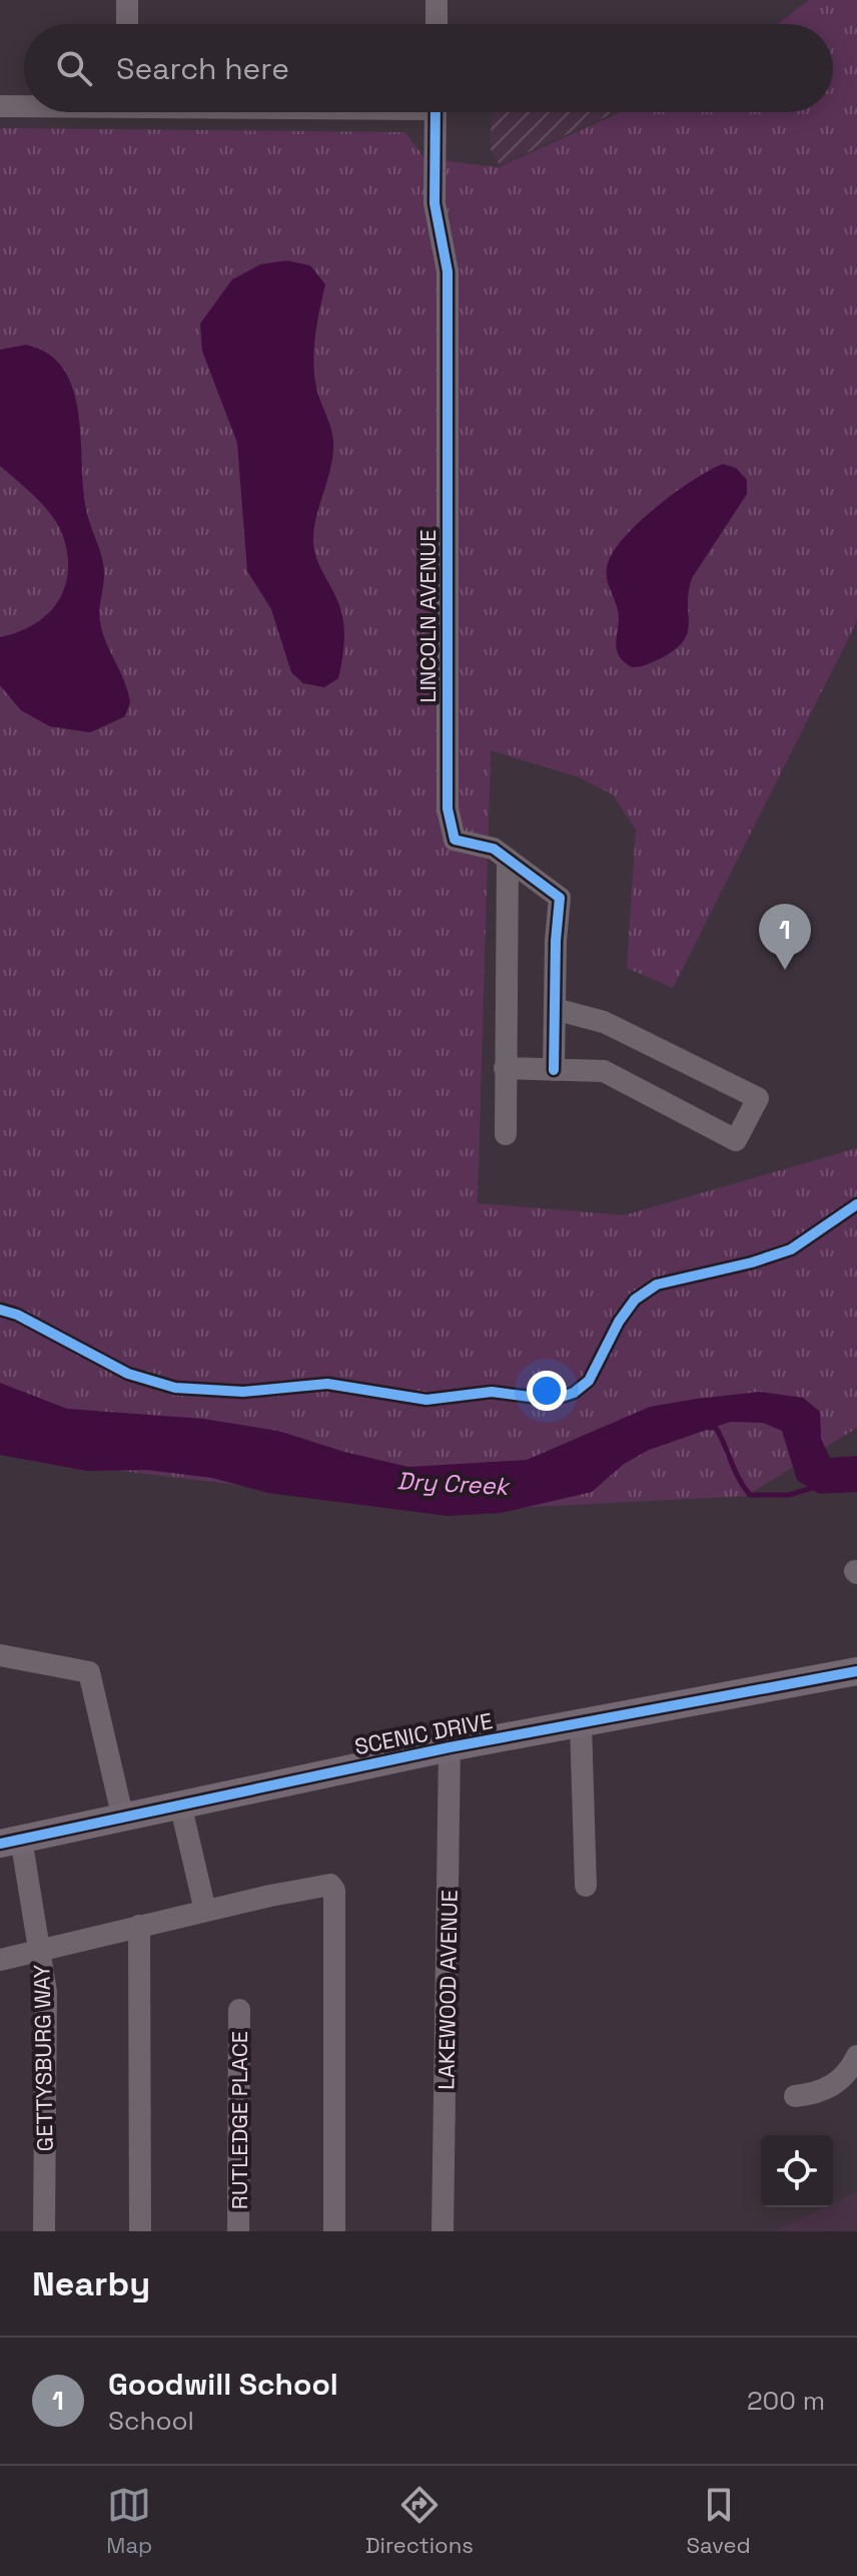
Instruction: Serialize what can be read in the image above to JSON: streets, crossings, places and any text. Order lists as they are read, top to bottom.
{
  "streets": {
    "main road": ["SCENIC DRIVE"],
    "street": [
      "LINCOLN AVENUE",
      "LAKEWOOD AVENUE",
      "GETTYSBURG WAY",
      "RUTLEDGE PLACE"
    ]
  },
  "crossings": [
    ["SCENIC DRIVE", "LAKEWOOD AVENUE"],
    ["SCENIC DRIVE", "GETTYSBURG WAY"]
  ],
  "water": ["Dry Creek"],
  "page": {
    "search": "Search here",
    "pins": "1",
    "heading": "Nearby",
    "list": [
      {
        "mark": "1",
        "name": "Goodwill School",
        "note": "School",
        "value": "200 m"
      }
    ],
    "nav": ["Map", "Directions", "Saved"]
  }
}
